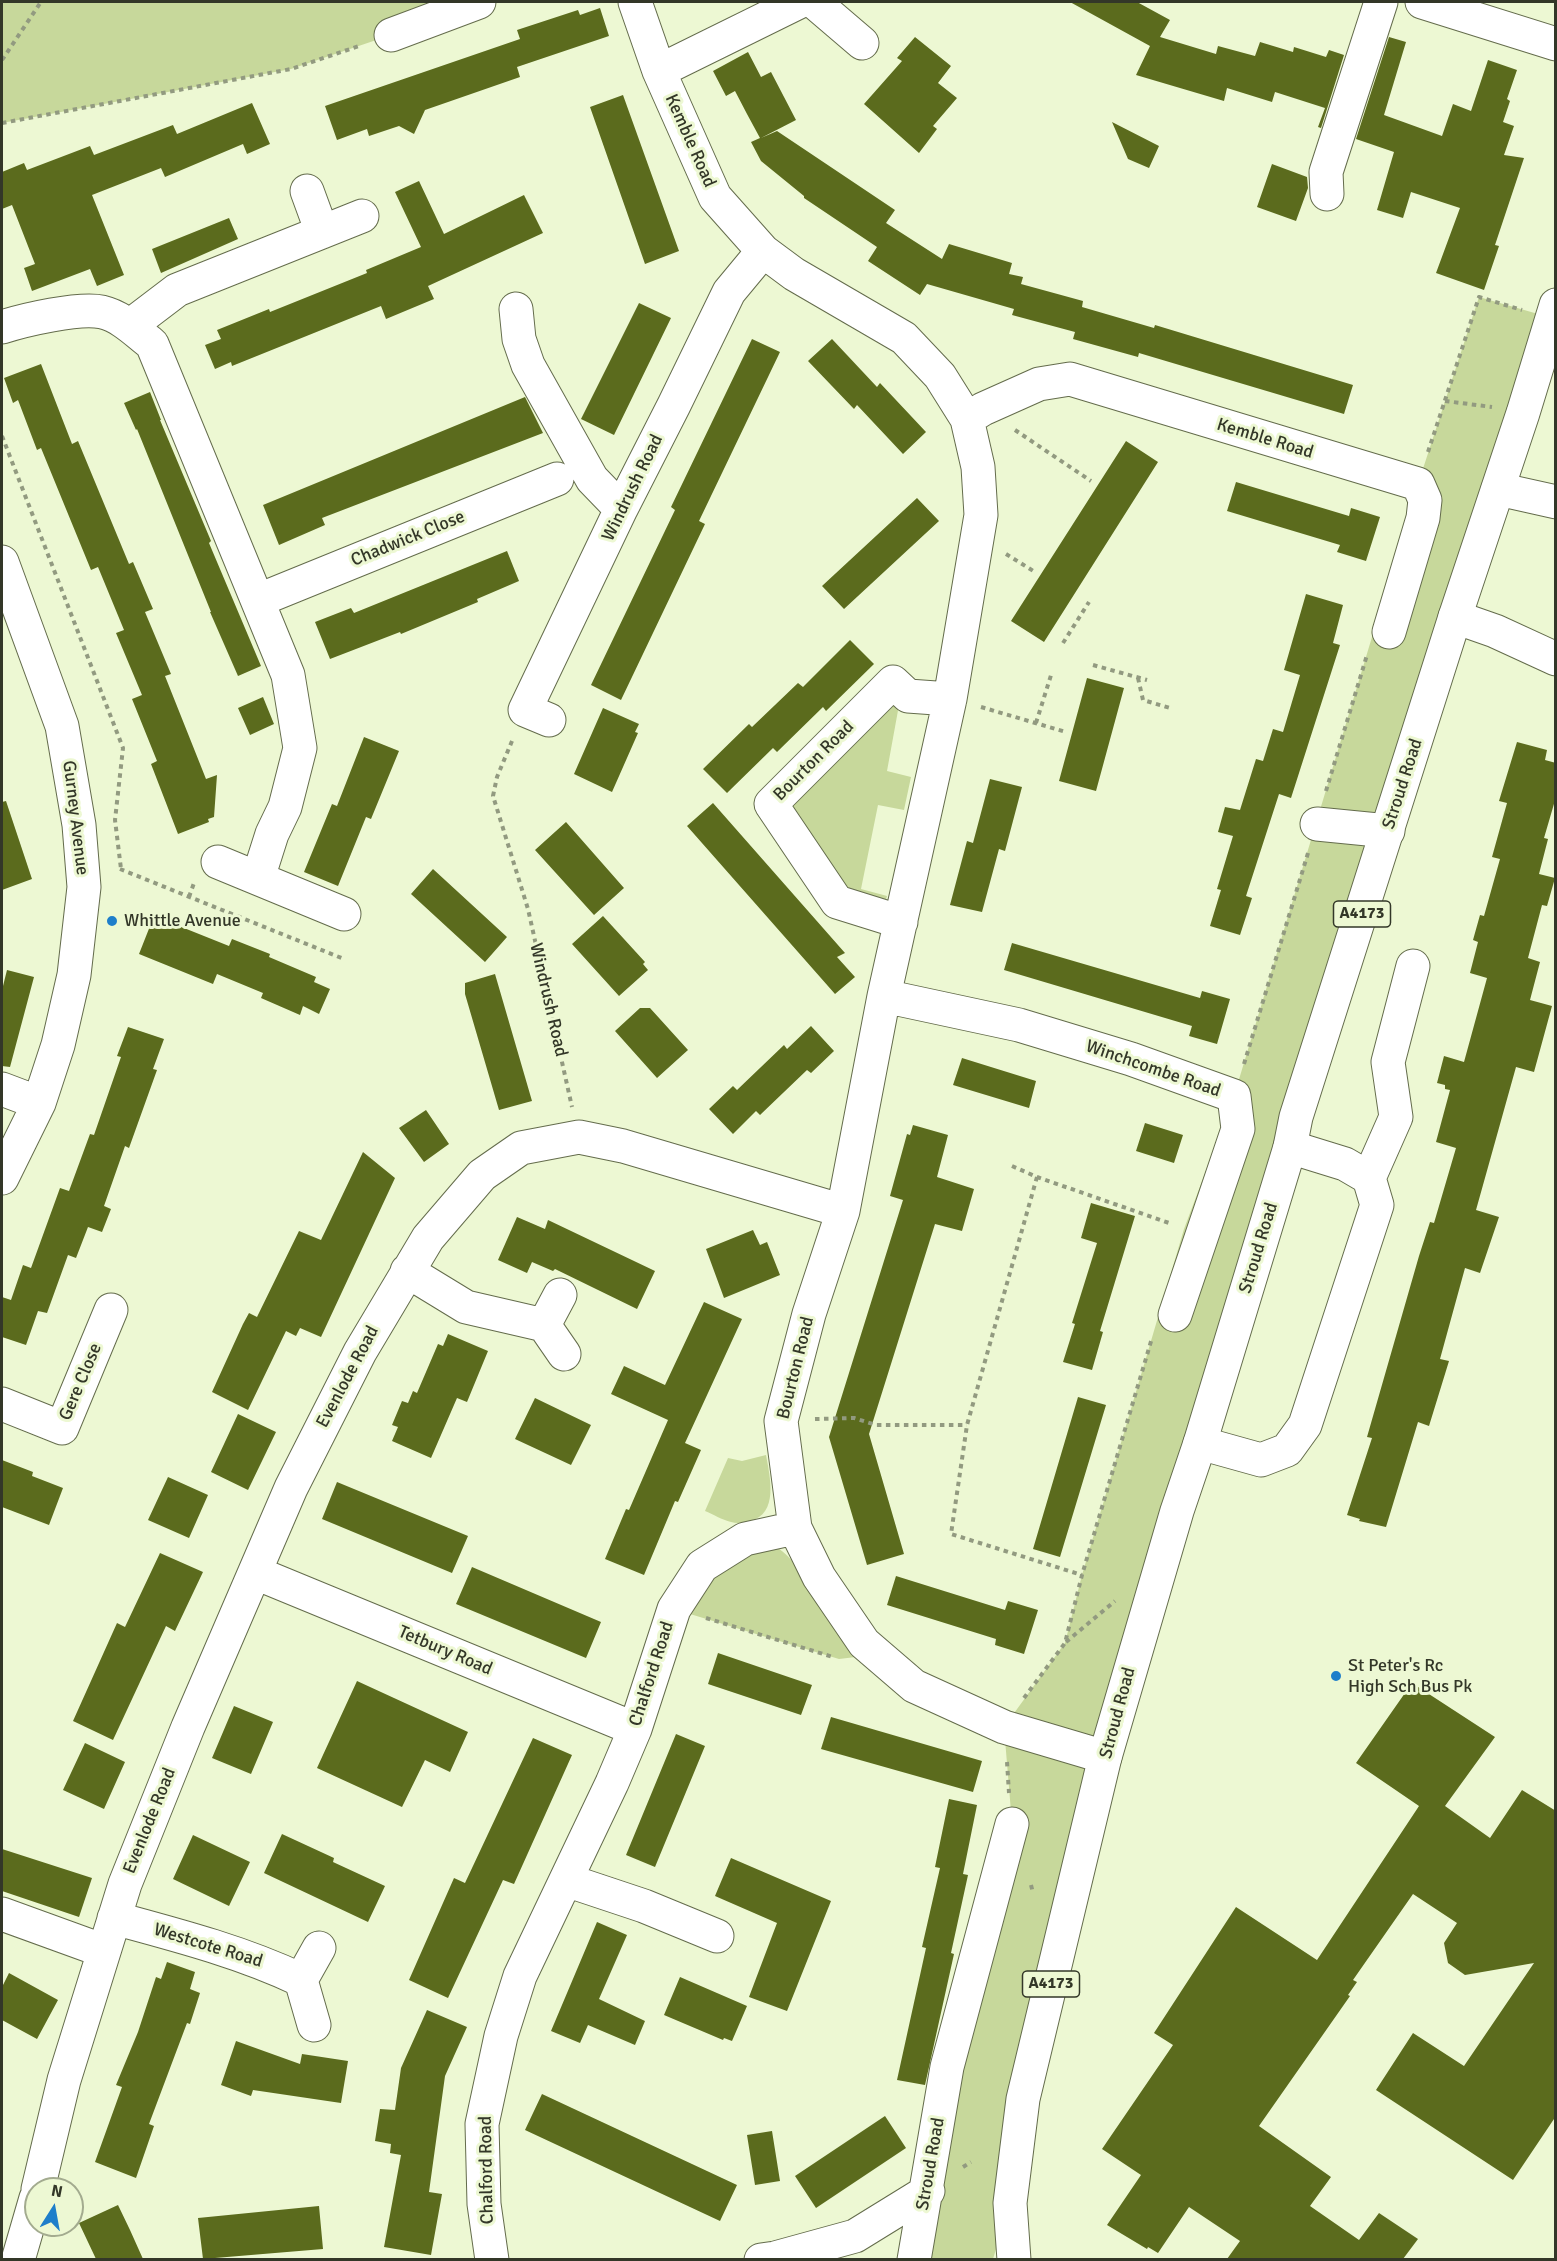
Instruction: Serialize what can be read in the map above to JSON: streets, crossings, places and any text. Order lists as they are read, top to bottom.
{
  "streets": {
    "street": [
      "Kemble Road",
      "Windrush Road",
      "Chadwick Close",
      "Bourton Road",
      "Stroud Road",
      "Gurney Avenue",
      "A4173",
      "Winchcombe Road",
      "Evenlode Road",
      "Gere Close",
      "Tetbury Road",
      "Chalford Road",
      "Westcote Road"
    ]
  },
  "crossings": [
    ["Kemble Road", "Windrush Road"],
    ["Kemble Road", "Bourton Road"],
    ["Windrush Road", "Evenlode Road"],
    ["Bourton Road", "Stroud Road"],
    ["Bourton Road", "Winchcombe Road"],
    ["Bourton Road", "Evenlode Road"],
    ["Bourton Road", "Chalford Road"],
    ["Evenlode Road", "Tetbury Road"],
    ["Evenlode Road", "Westcote Road"],
    ["Tetbury Road", "Chalford Road"]
  ],
  "places": ["Whittle Avenue", "St Peter's Rc High Sch Bus Pk"],
  "north": "top"
}
